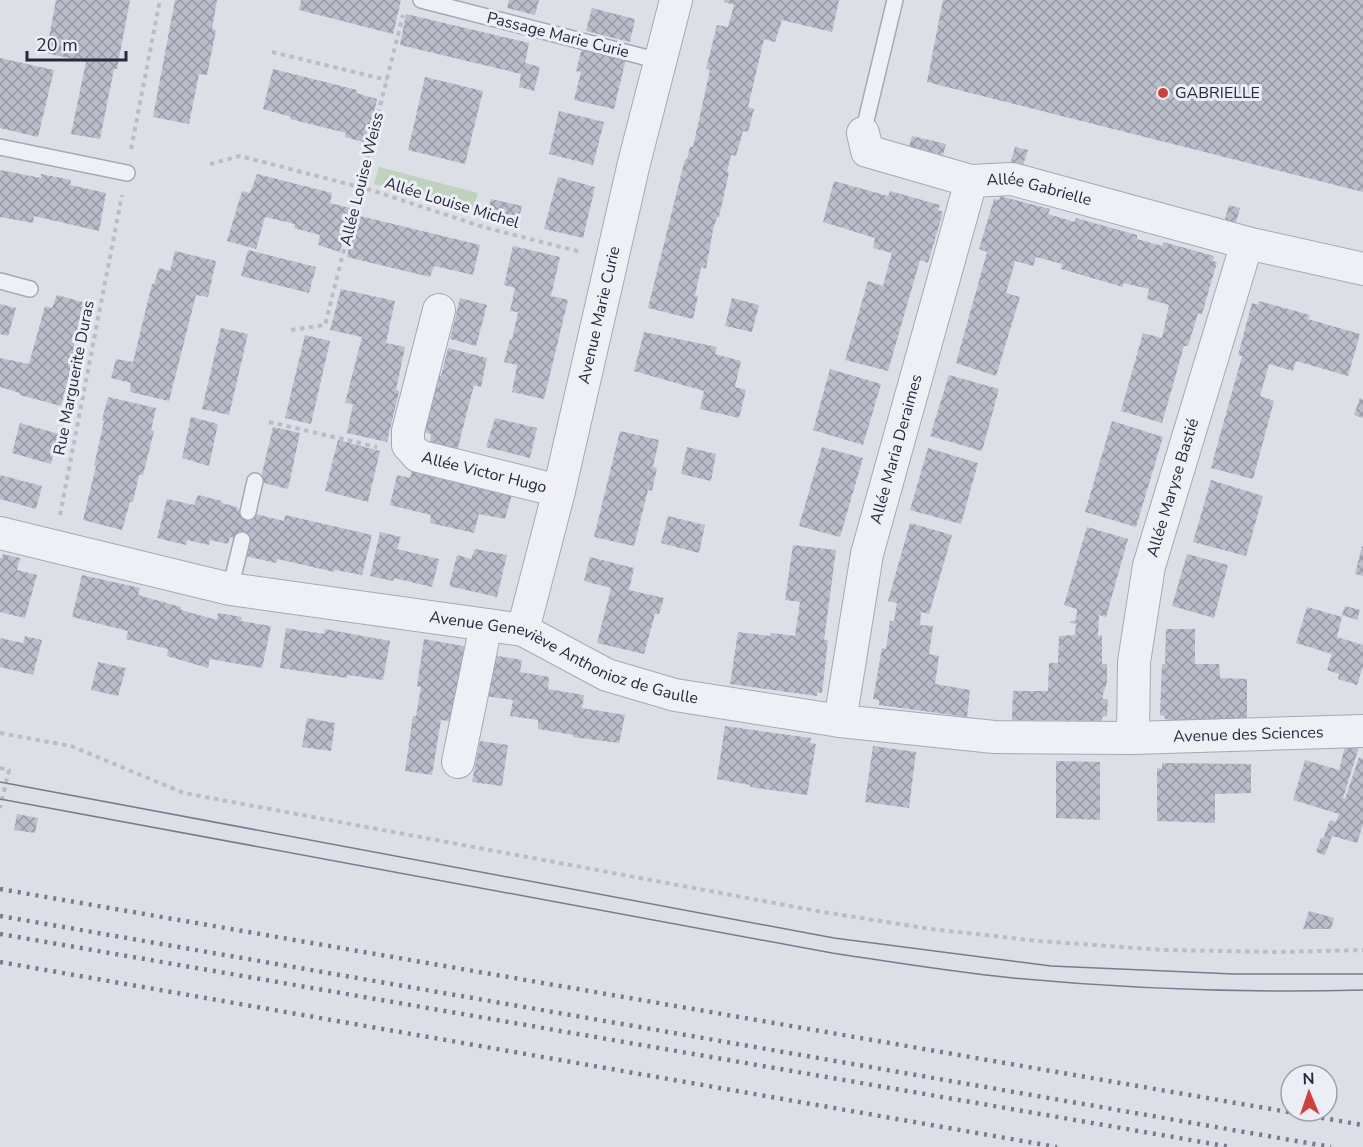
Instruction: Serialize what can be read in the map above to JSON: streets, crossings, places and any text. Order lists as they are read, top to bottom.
{
  "streets": {
    "street": [
      "Allée Gabrielle",
      "Avenue Marie Curie",
      "Allée Maria Deraimes",
      "Allée Victor Hugo",
      "Allée Maryse Bastié",
      "Avenue Geneviève Anthonioz de Gaulle",
      "Avenue des Sciences"
    ],
    "lane": ["Passage Marie Curie"],
    "path": ["Allée Louise Weiss", "Allée Louise Michel", "Rue Marguerite Duras"]
  },
  "crossings": [
    ["Passage Marie Curie", "Avenue Marie Curie"],
    ["Allée Louise Weiss", "Allée Louise Michel"],
    ["Allée Gabrielle", "Allée Maria Deraimes"],
    ["Allée Gabrielle", "Allée Maryse Bastié"],
    ["Avenue Marie Curie", "Allée Victor Hugo"],
    ["Avenue Marie Curie", "Avenue Geneviève Anthonioz de Gaulle"],
    ["Rue Marguerite Duras", "Avenue Geneviève Anthonioz de Gaulle"],
    ["Allée Maria Deraimes", "Avenue Geneviève Anthonioz de Gaulle"],
    ["Allée Maryse Bastié", "Avenue Geneviève Anthonioz de Gaulle"],
    ["Allée Maryse Bastié", "Avenue des Sciences"],
    ["Avenue Geneviève Anthonioz de Gaulle", "Avenue des Sciences"]
  ],
  "places": ["GABRIELLE"],
  "scale_bar": "20 m",
  "north": "top"
}
